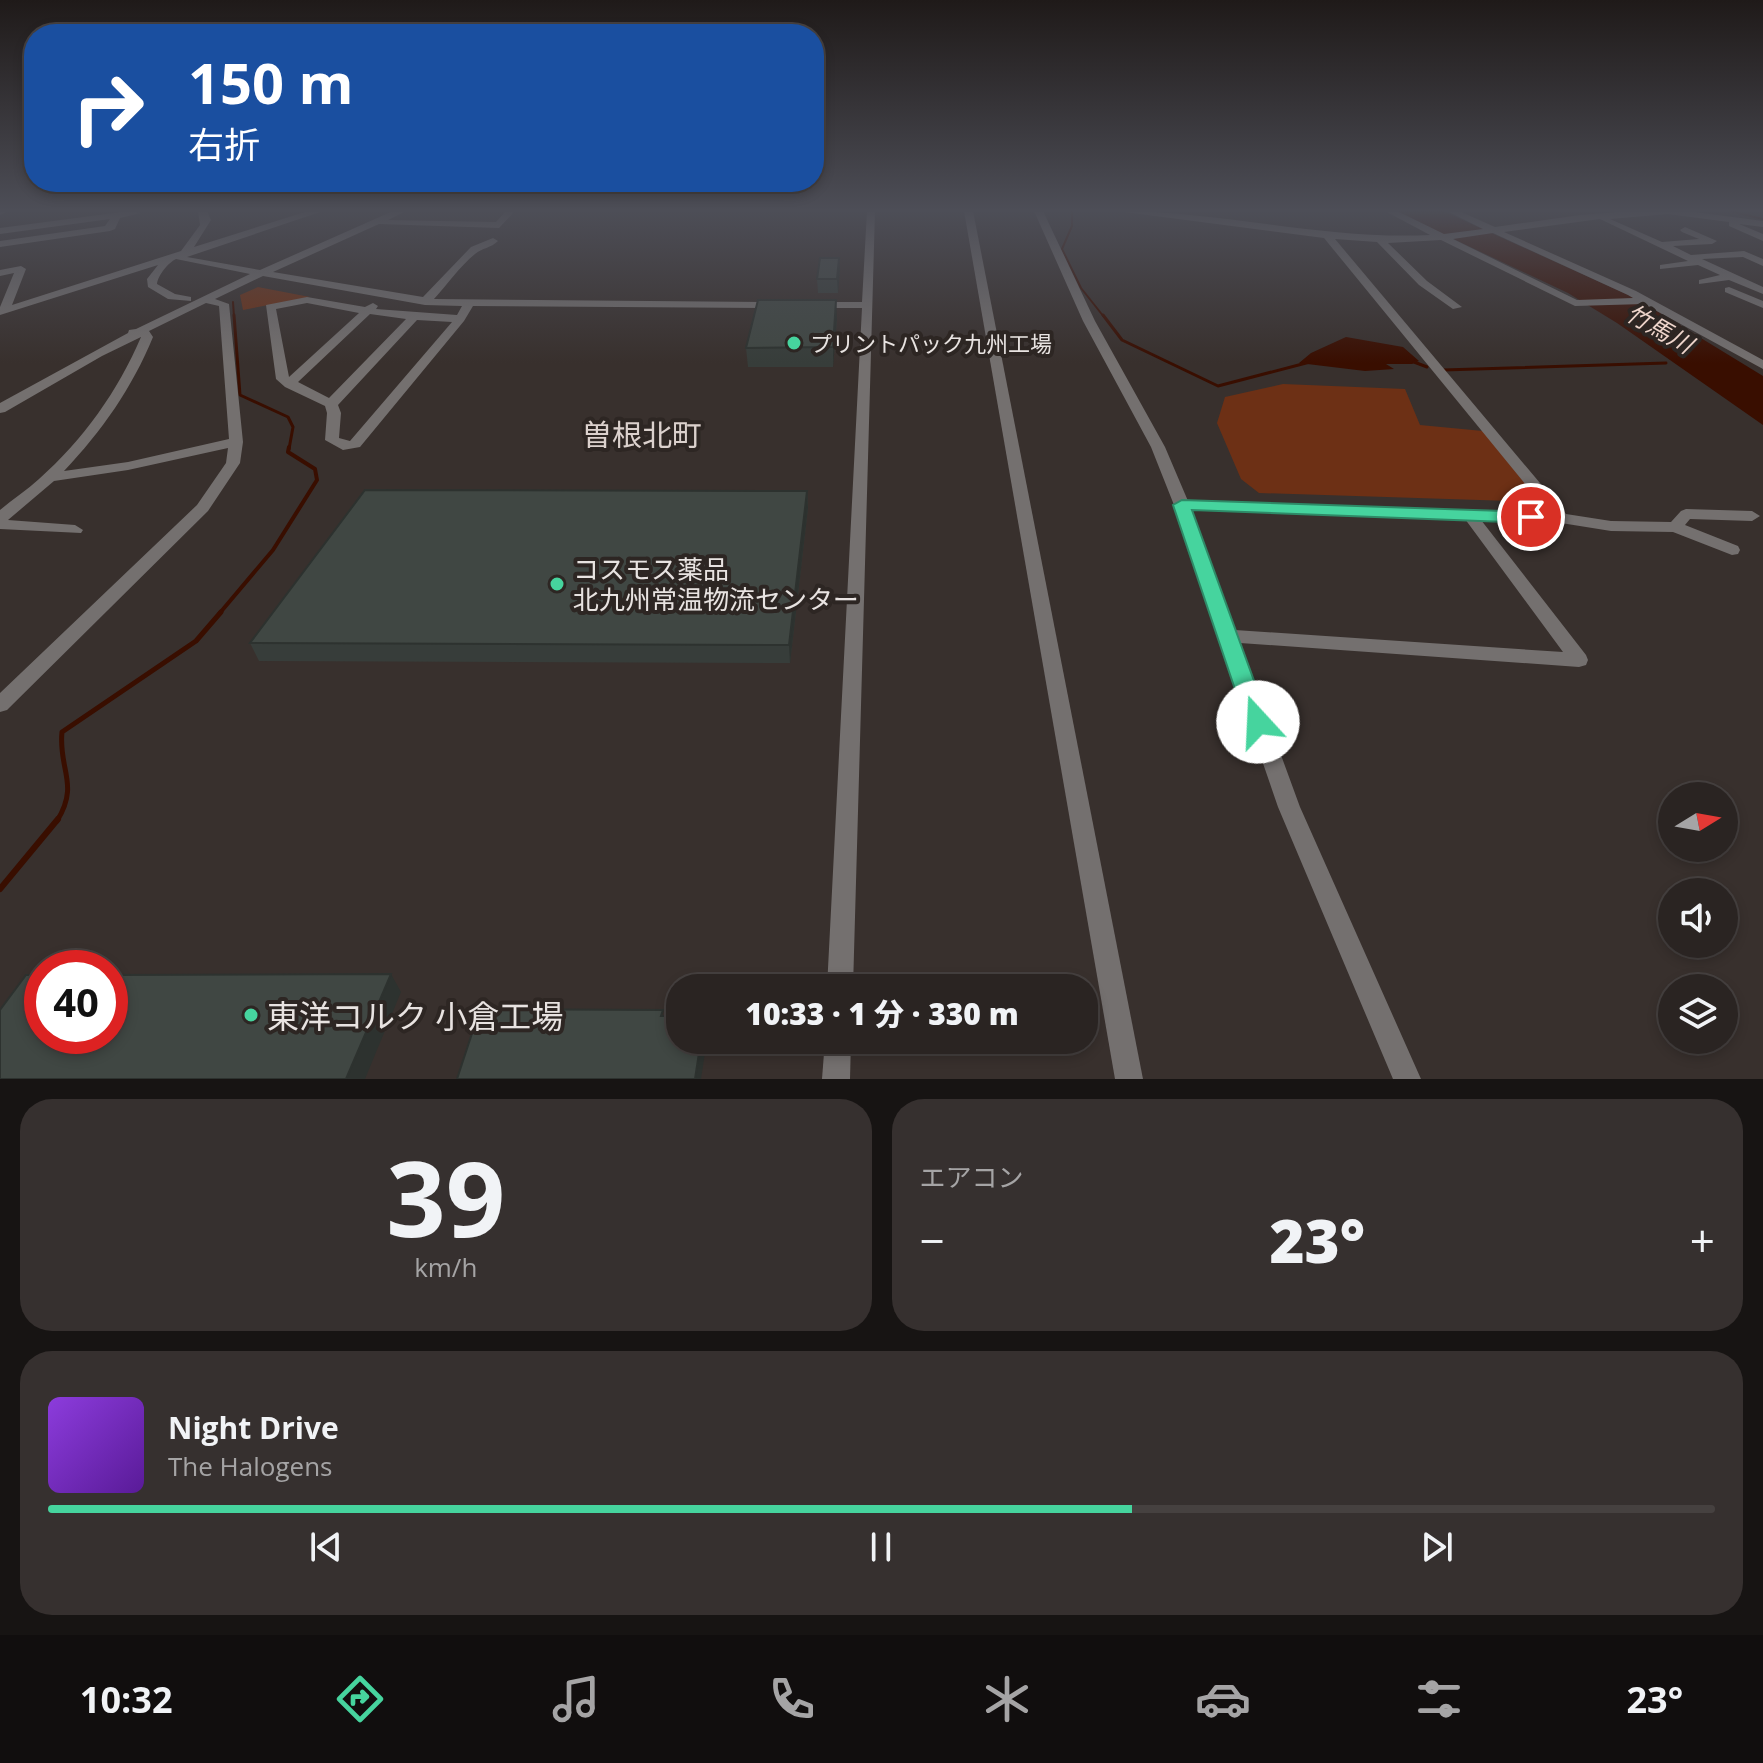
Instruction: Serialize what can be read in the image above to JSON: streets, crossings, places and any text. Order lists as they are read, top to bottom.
{
  "districts": ["曽根北町"],
  "water": ["竹馬川"],
  "places": ["プリントパック九州工場", "コスモス薬品 北九州常温物流センター", "東洋コルク 小倉工場"],
  "north": "right",
  "page": {
    "turn": ["150 m", "右折"],
    "limit": "40",
    "trip": "10:33 · 1 分 · 330 m",
    "tile": [
      ["39", "km/h"],
      "エアコン"
    ],
    "heat": ["−", "23°", "+"],
    "song": ["Night Drive", "The Halogens"],
    "tabs": ["10:32", "23°"]
  }
}
